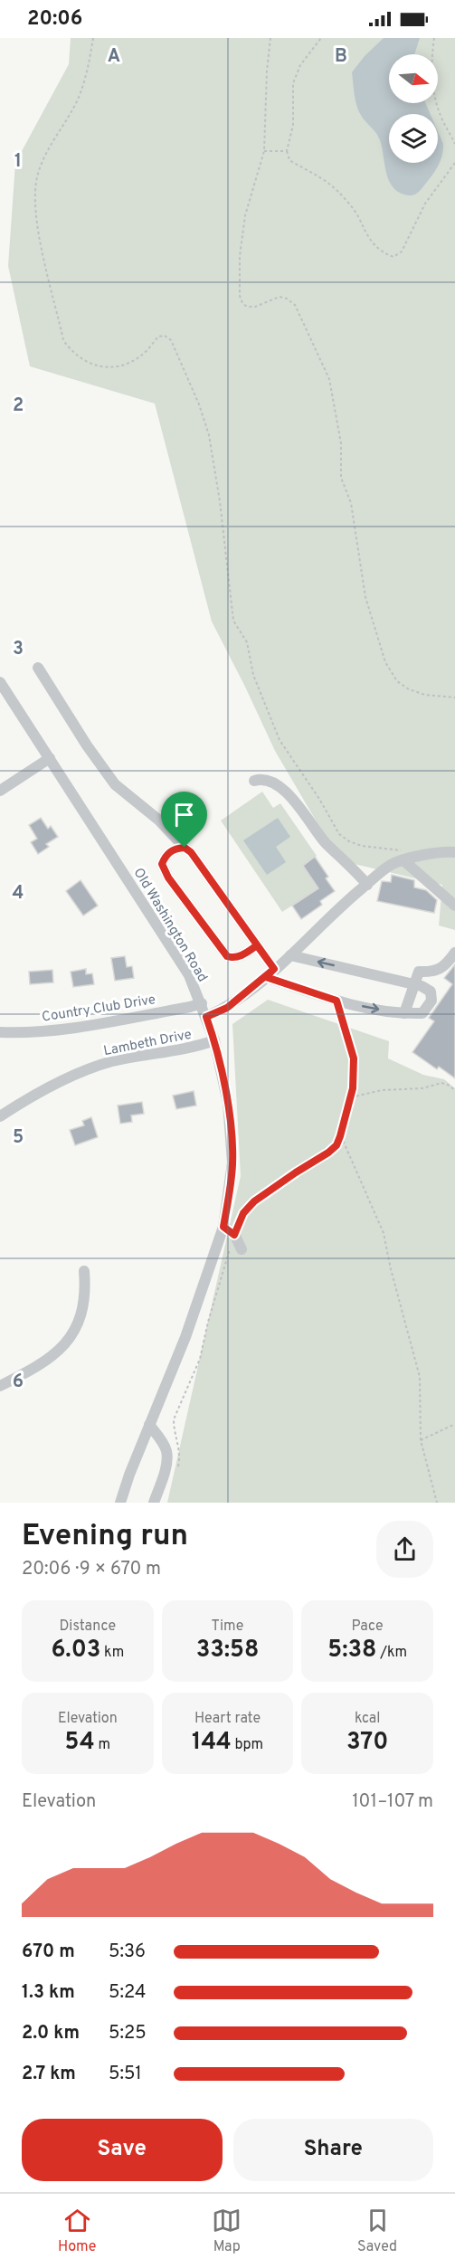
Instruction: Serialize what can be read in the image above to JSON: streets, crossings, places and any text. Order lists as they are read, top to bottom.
{
  "streets": {
    "street": ["Old Washington Road", "Country Club Drive", "Lambeth Drive"]
  },
  "crossings": [
    ["Old Washington Road", "Country Club Drive"],
    ["Old Washington Road", "Lambeth Drive"]
  ],
  "north": "right",
  "page": {
    "status": "20:06",
    "heading": ["Evening run", "20:06 · 9 × 670 m"],
    "stats": [
      ["Distance", "6.03 km"],
      ["Time", "33:58"],
      ["Pace", "5:38 /km"],
      ["Elevation", "54 m"],
      ["Heart rate", "144 bpm"],
      ["kcal", "370"]
    ],
    "chart": ["Elevation", "101–107 m"],
    "list": [
      {
        "name": "670 m",
        "note": "5:36"
      },
      {
        "name": "1.3 km",
        "note": "5:24"
      },
      {
        "name": "2.0 km",
        "note": "5:25"
      },
      {
        "name": "2.7 km",
        "note": "5:51"
      }
    ],
    "buttons": ["Save", "Share"],
    "tabs": ["Home", "Map", "Saved"]
  },
  "grid": {
    "columns": ["A", "B"],
    "rows": [
      "1",
      "2",
      "3",
      "4",
      "5",
      "6"
    ]
  }
}
